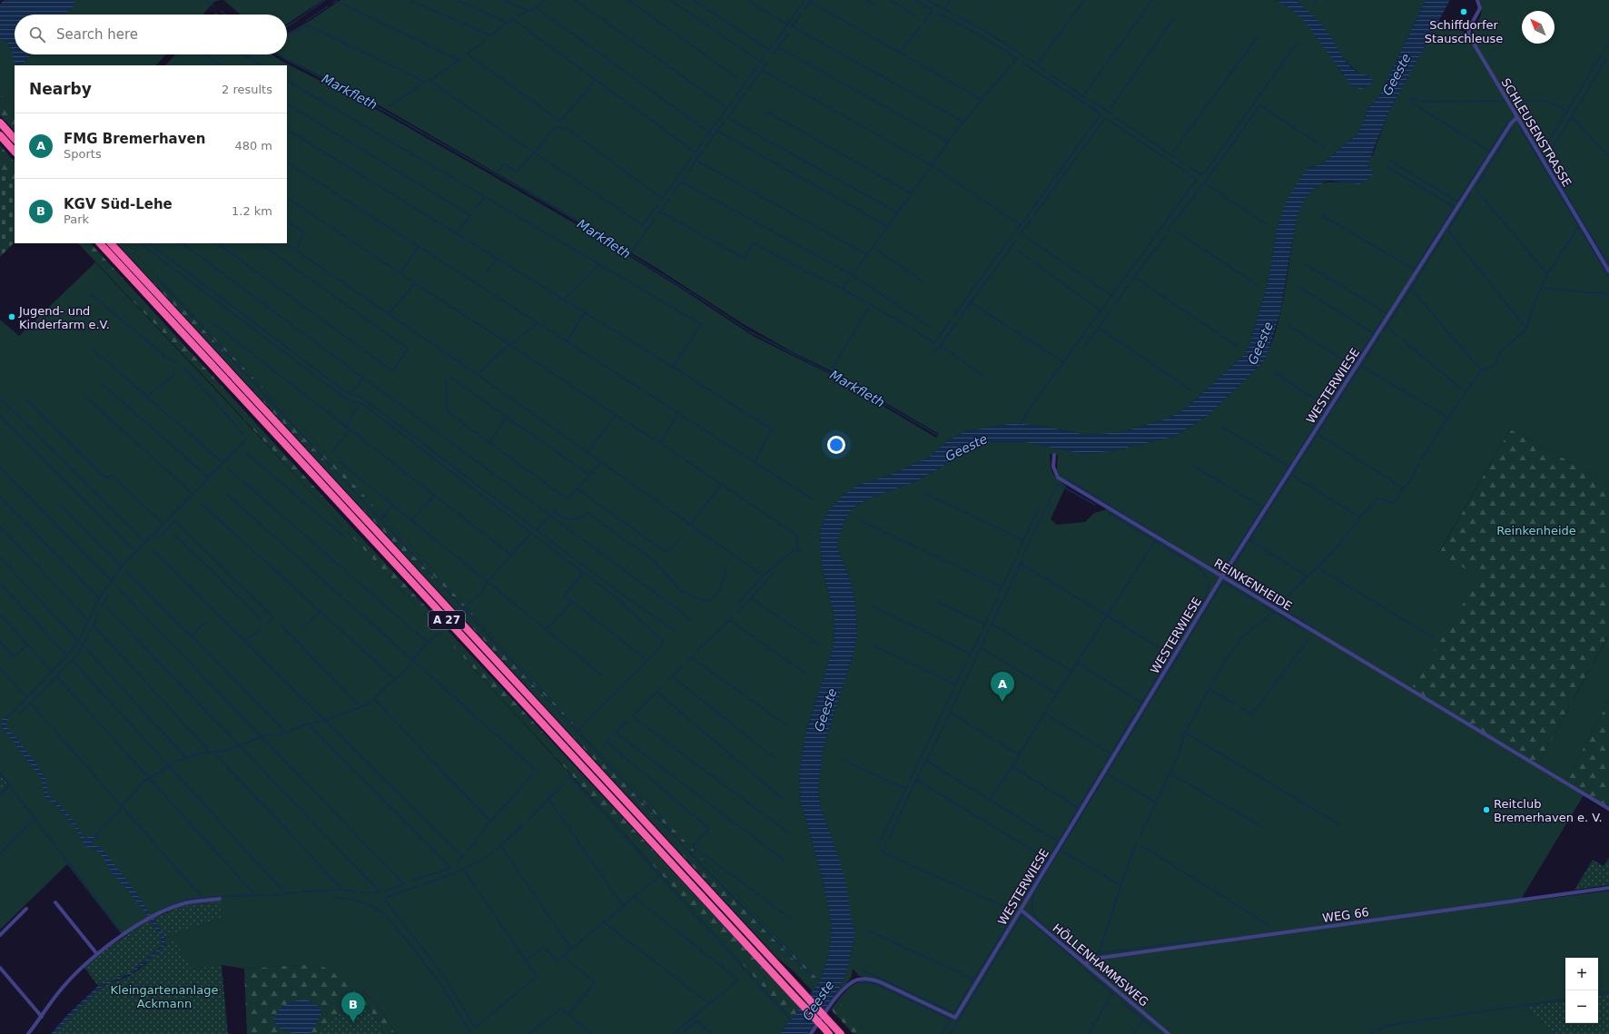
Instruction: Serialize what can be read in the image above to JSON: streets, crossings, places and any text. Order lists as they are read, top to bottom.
{
  "streets": {
    "highway": ["A 27"],
    "street": [
      "SCHLEUSENSTRASSE",
      "WESTERWIESE",
      "REINKENHEIDE",
      "WEG 66",
      "HÖLLENHAMMSWEG"
    ]
  },
  "crossings": [
    ["SCHLEUSENSTRASSE", "WESTERWIESE"],
    ["WESTERWIESE", "REINKENHEIDE"],
    ["WESTERWIESE", "HÖLLENHAMMSWEG"],
    ["WEG 66", "HÖLLENHAMMSWEG"]
  ],
  "water": ["Geeste", "Markfleth"],
  "parks": ["Reinkenheide", "Kleingartenanlage Ackmann"],
  "places": ["Schiffdorfer Stauschleuse", "Jugend- und Kinderfarm e.V.", "Reitclub Bremerhaven e. V."],
  "north": "top left",
  "page": {
    "search": "Search here",
    "heading": ["Nearby", "2 results"],
    "list": [
      {
        "mark": "A",
        "name": "FMG Bremerhaven",
        "note": "Sports",
        "value": "480 m"
      },
      {
        "mark": "B",
        "name": "KGV Süd-Lehe",
        "note": "Park",
        "value": "1.2 km"
      }
    ],
    "pins": ["A", "B"],
    "map_buttons": ["+", "−"]
  }
}
